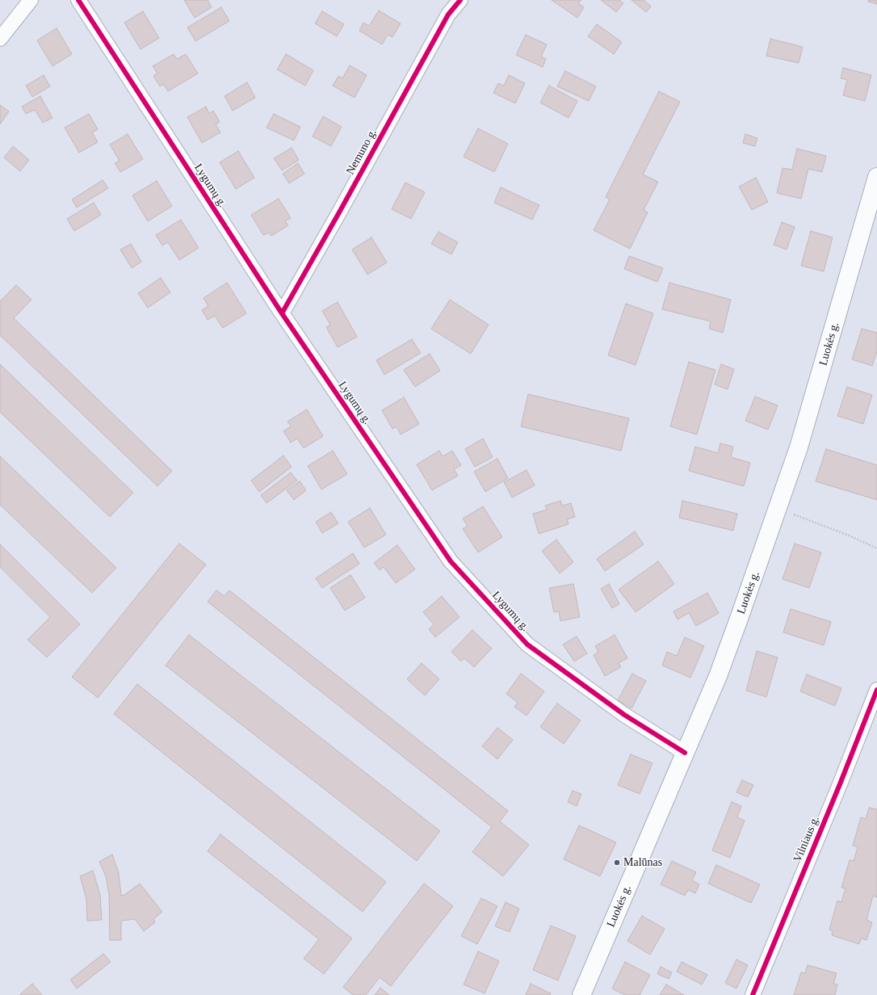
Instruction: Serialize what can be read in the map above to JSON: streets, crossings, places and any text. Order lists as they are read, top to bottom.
{
  "streets": {
    "main road": ["Luokės g."],
    "street": ["Nemuno g.", "Lygumų g.", "Vilniaus g."]
  },
  "crossings": [
    ["Nemuno g.", "Lygumų g."],
    ["Lygumų g.", "Luokės g."]
  ],
  "places": ["Malūnas"]
}
